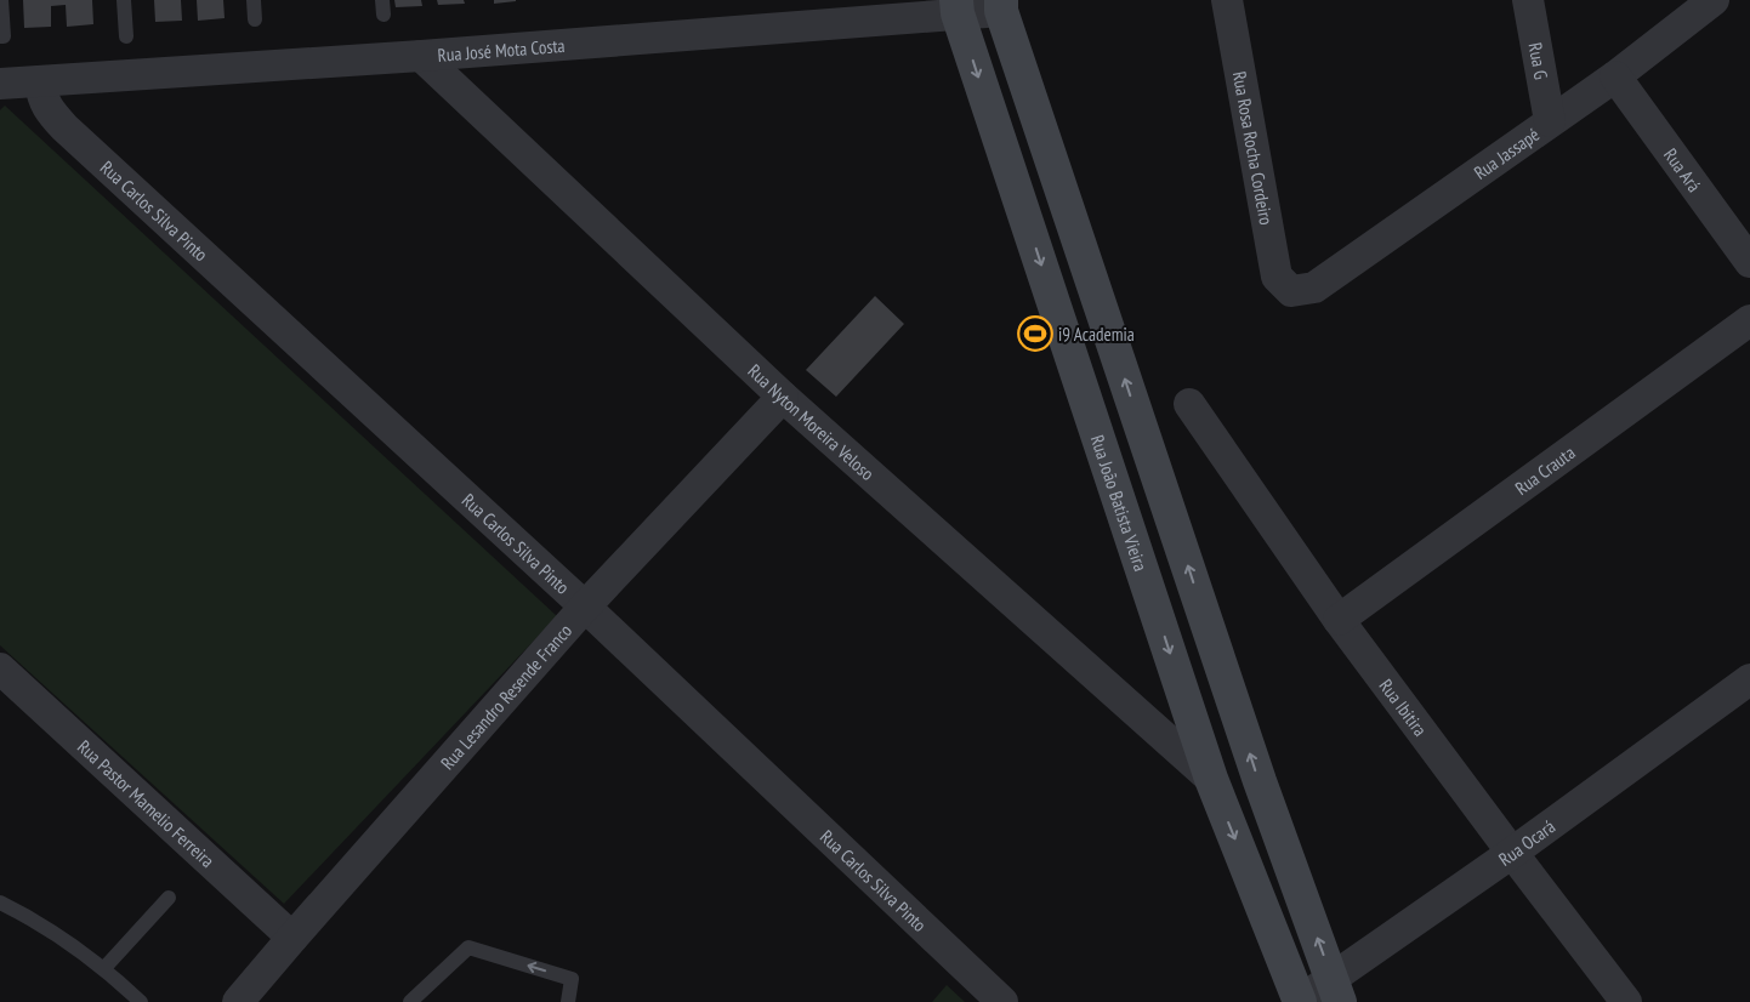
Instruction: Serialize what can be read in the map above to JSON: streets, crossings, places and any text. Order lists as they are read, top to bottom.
{
  "streets": {
    "street": [
      "Rua José Mota Costa",
      "Rua G",
      "Rua Rosa Rocha Cordeiro",
      "Rua Jassapé",
      "Rua Ará",
      "Rua Carlos Silva Pinto",
      "Rua Nyton Moreira Veloso",
      "Rua Crauta",
      "Rua João Batista Vieira",
      "Rua Lesandro Resende Franco",
      "Rua Ibitira",
      "Rua Pastor Mamelio Ferreira",
      "Rua Ocará"
    ]
  },
  "crossings": [
    ["Rua José Mota Costa", "Rua Carlos Silva Pinto"],
    ["Rua José Mota Costa", "Rua Nyton Moreira Veloso"],
    ["Rua José Mota Costa", "Rua João Batista Vieira"],
    ["Rua G", "Rua Jassapé"],
    ["Rua Rosa Rocha Cordeiro", "Rua Jassapé"],
    ["Rua Jassapé", "Rua Ará"],
    ["Rua Carlos Silva Pinto", "Rua Lesandro Resende Franco"],
    ["Rua Nyton Moreira Veloso", "Rua João Batista Vieira"],
    ["Rua Nyton Moreira Veloso", "Rua Lesandro Resende Franco"],
    ["Rua Crauta", "Rua Ibitira"],
    ["Rua João Batista Vieira", "Rua Ocará"],
    ["Rua Lesandro Resende Franco", "Rua Pastor Mamelio Ferreira"],
    ["Rua Ibitira", "Rua Ocará"]
  ],
  "places": {
    "sports": ["i9 Academia"]
  }
}
